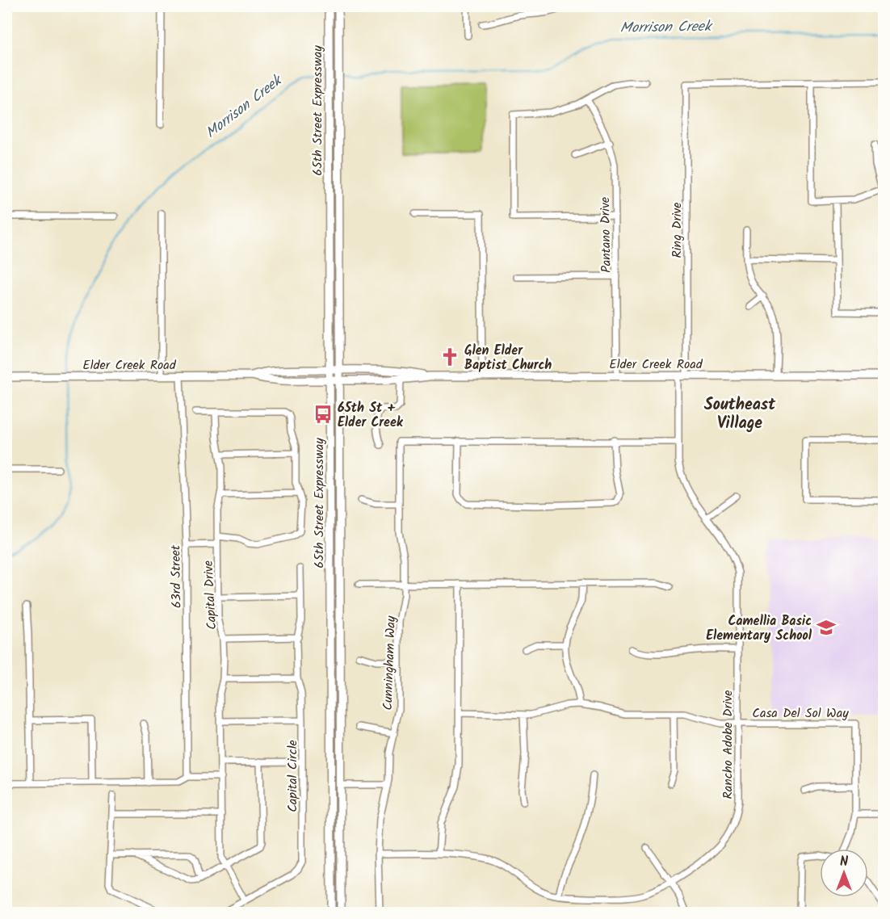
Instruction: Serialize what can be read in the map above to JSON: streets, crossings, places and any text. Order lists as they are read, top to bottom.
{
  "streets": {
    "main road": ["65th Street Expressway", "Elder Creek Road"],
    "street": [
      "Ring Drive",
      "Pantano Drive",
      "63rd Street",
      "Capital Drive",
      "Cunningham Way",
      "Casa Del Sol Way",
      "Rancho Adobe Drive",
      "Capital Circle"
    ]
  },
  "crossings": [
    ["65th Street Expressway", "Elder Creek Road"],
    ["Ring Drive", "Elder Creek Road"],
    ["Ring Drive", "Rancho Adobe Drive"],
    ["Pantano Drive", "Elder Creek Road"],
    ["Elder Creek Road", "63rd Street"],
    ["Elder Creek Road", "Rancho Adobe Drive"],
    ["Capital Drive", "Capital Circle"],
    ["Cunningham Way", "Rancho Adobe Drive"],
    ["Casa Del Sol Way", "Rancho Adobe Drive"]
  ],
  "districts": ["Southeast Village"],
  "water": ["Morrison Creek"],
  "places": {
    "church": ["Glen Elder Baptist Church"],
    "bus stop": ["65th St + Elder Creek"],
    "school or university": ["Camellia Basic Elementary School"]
  },
  "north": "top"
}
